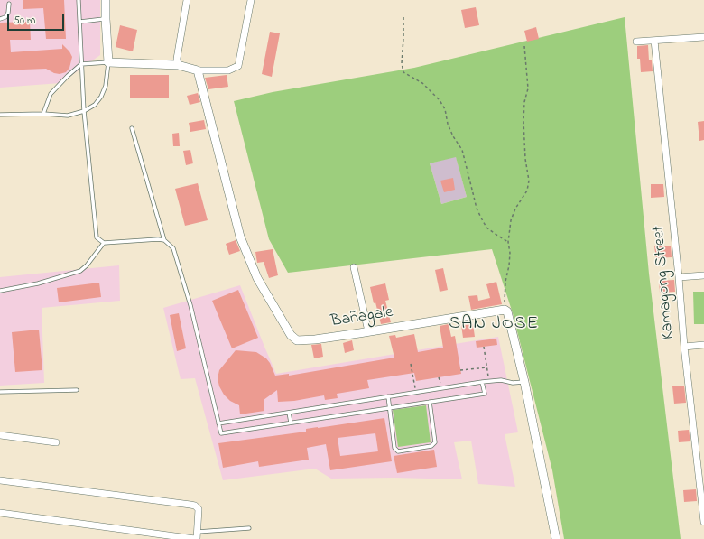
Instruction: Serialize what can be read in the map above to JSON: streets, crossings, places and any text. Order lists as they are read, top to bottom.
{
  "streets": {
    "street": ["Kamagong Street", "Bañagale"]
  },
  "districts": ["SAN JOSE"],
  "scale_bar": "50 m"
}
